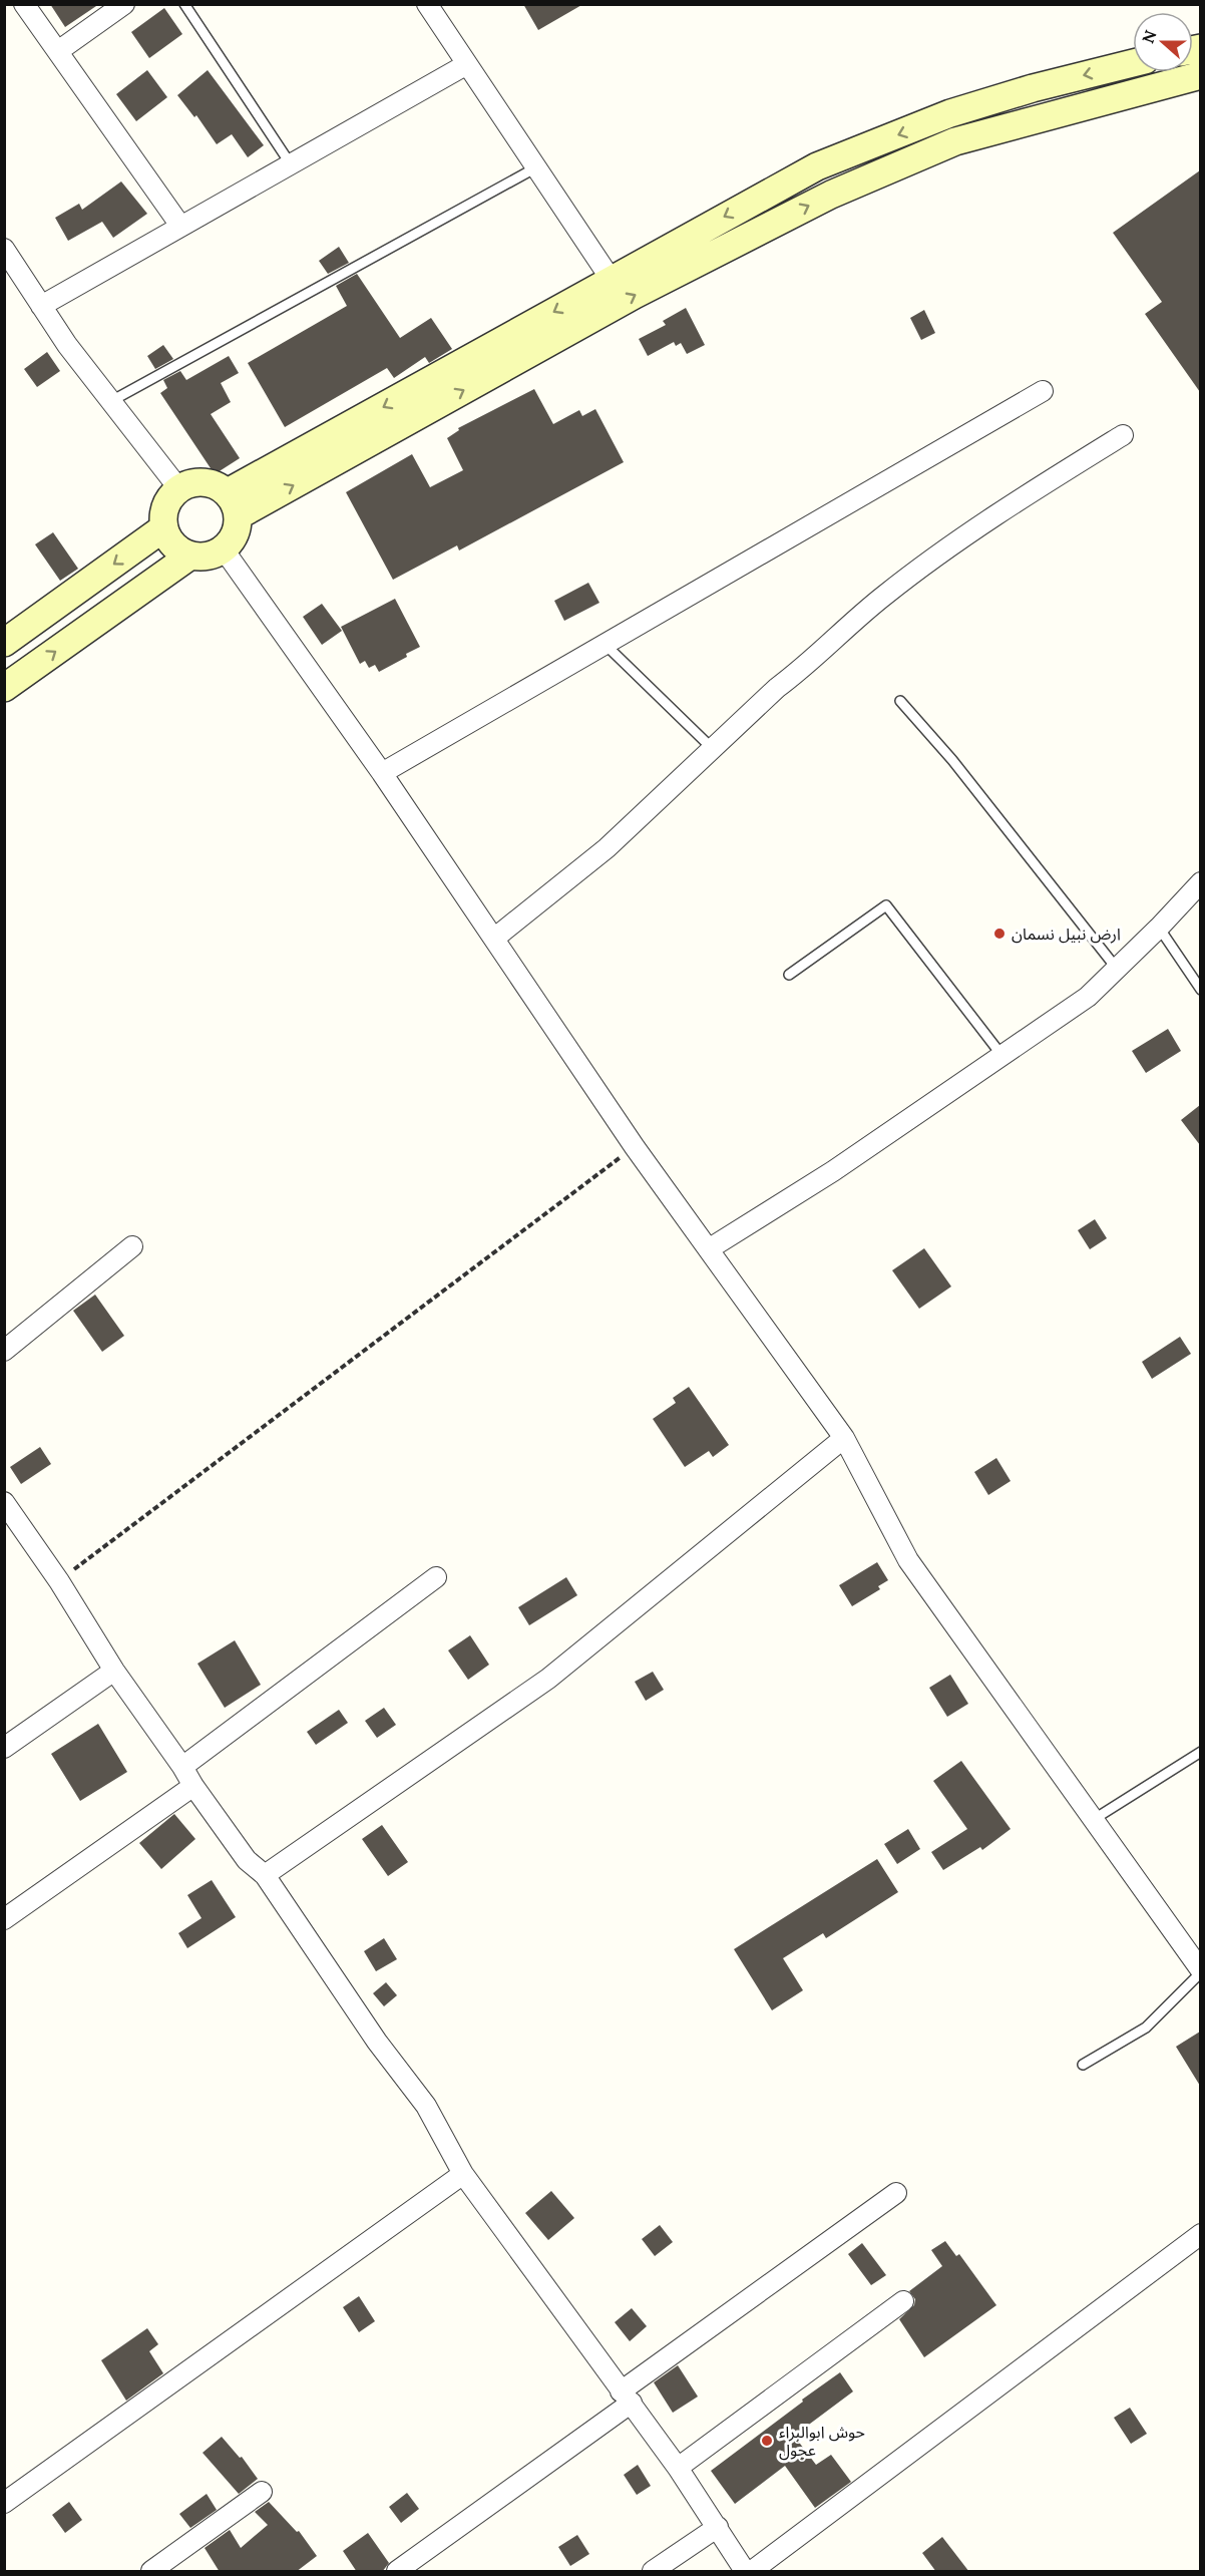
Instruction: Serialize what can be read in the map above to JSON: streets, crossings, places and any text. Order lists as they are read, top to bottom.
{
  "places": ["ارض نبيل نسمان", "حوش ابوالبراء عجول"],
  "north": "left"
}
